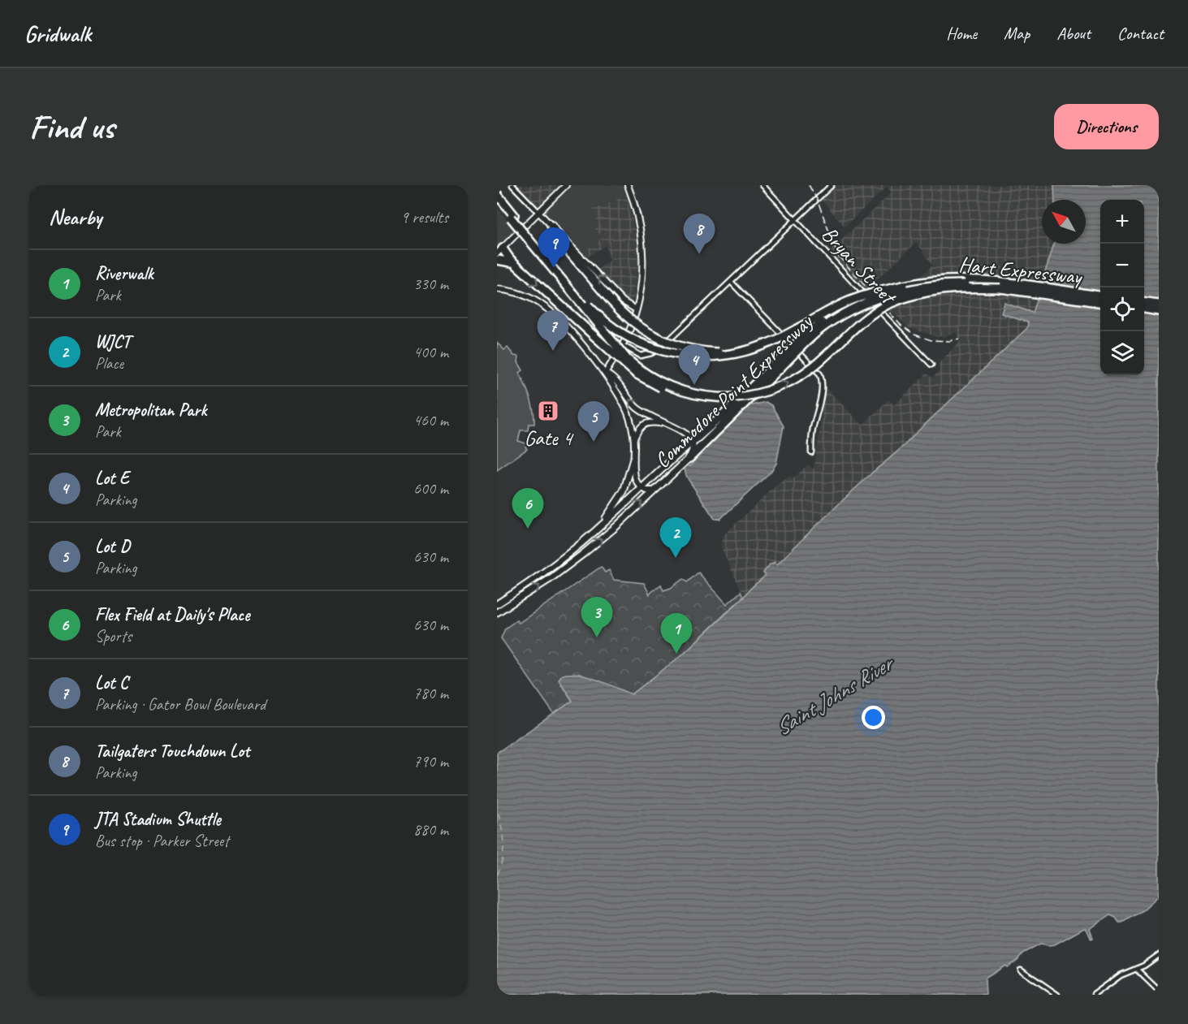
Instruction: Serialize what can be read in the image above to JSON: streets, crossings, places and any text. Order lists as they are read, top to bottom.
{
  "streets": {
    "highway": ["Hart Expressway", "Commodore Point Expressway"],
    "street": ["Bryan Street"]
  },
  "crossings": [
    ["Hart Expressway", "Commodore Point Expressway"]
  ],
  "water": ["Saint Johns River"],
  "places": {
    "building": ["Gate 4"]
  },
  "north": "top left",
  "page": {
    "header": "Gridwalk",
    "nav": [
      "Home",
      "Map",
      "About",
      "Contact"
    ],
    "buttons": "Directions",
    "title": "Find us",
    "heading": ["Nearby", "9 results"],
    "map_buttons": ["+", "−"],
    "pins": [
      "8",
      "9",
      "7",
      "4",
      "5",
      "6",
      "2",
      "3",
      "1"
    ],
    "list": [
      {
        "mark": "1",
        "name": "Riverwalk",
        "note": "Park",
        "value": "330 m"
      },
      {
        "mark": "2",
        "name": "WJCT",
        "note": "Place",
        "value": "400 m"
      },
      {
        "mark": "3",
        "name": "Metropolitan Park",
        "note": "Park",
        "value": "460 m"
      },
      {
        "mark": "4",
        "name": "Lot E",
        "note": "Parking",
        "value": "600 m"
      },
      {
        "mark": "5",
        "name": "Lot D",
        "note": "Parking",
        "value": "630 m"
      },
      {
        "mark": "6",
        "name": "Flex Field at Daily's Place",
        "note": "Sports",
        "value": "630 m"
      },
      {
        "mark": "7",
        "name": "Lot C",
        "note": "Parking · Gator Bowl Boulevard",
        "value": "780 m"
      },
      {
        "mark": "8",
        "name": "Tailgaters Touchdown Lot",
        "note": "Parking",
        "value": "790 m"
      },
      {
        "mark": "9",
        "name": "JTA Stadium Shuttle",
        "note": "Bus stop · Parker Street",
        "value": "880 m"
      }
    ]
  }
}
